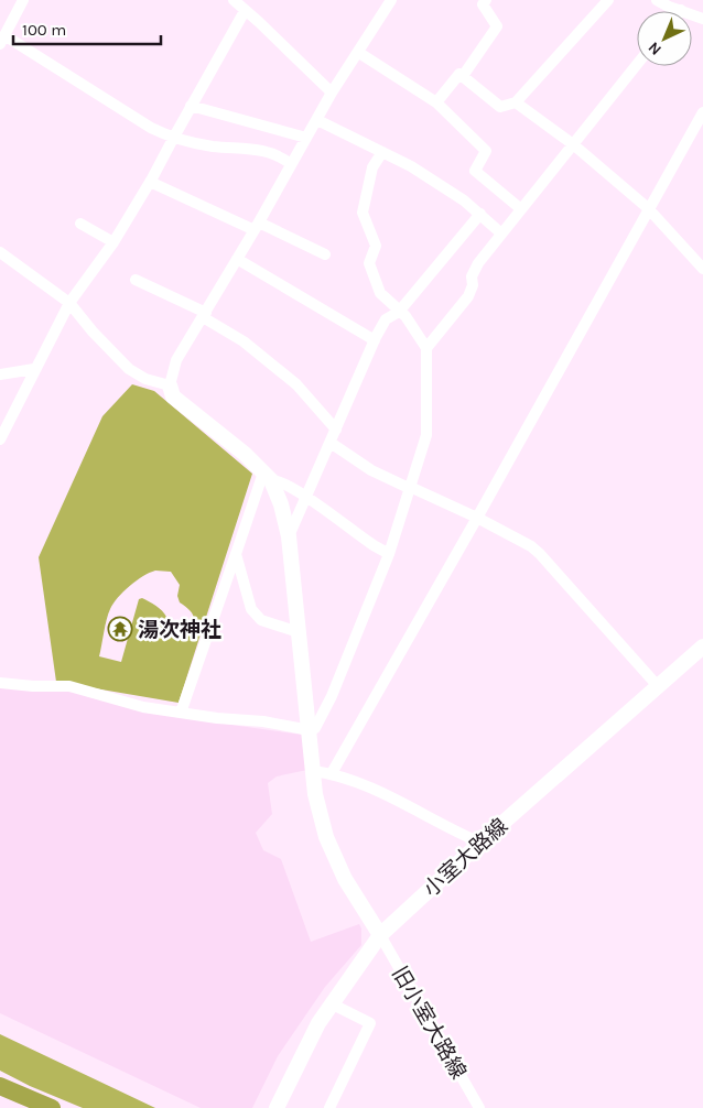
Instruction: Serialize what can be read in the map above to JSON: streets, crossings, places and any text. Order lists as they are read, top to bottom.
{
  "streets": {
    "main road": ["小室大路線"],
    "street": ["旧小室大路線"]
  },
  "crossings": [
    ["小室大路線", "旧小室大路線"]
  ],
  "places": {
    "temple": ["湯次神社"]
  },
  "scale_bar": "100 m",
  "north": "bottom left"
}
